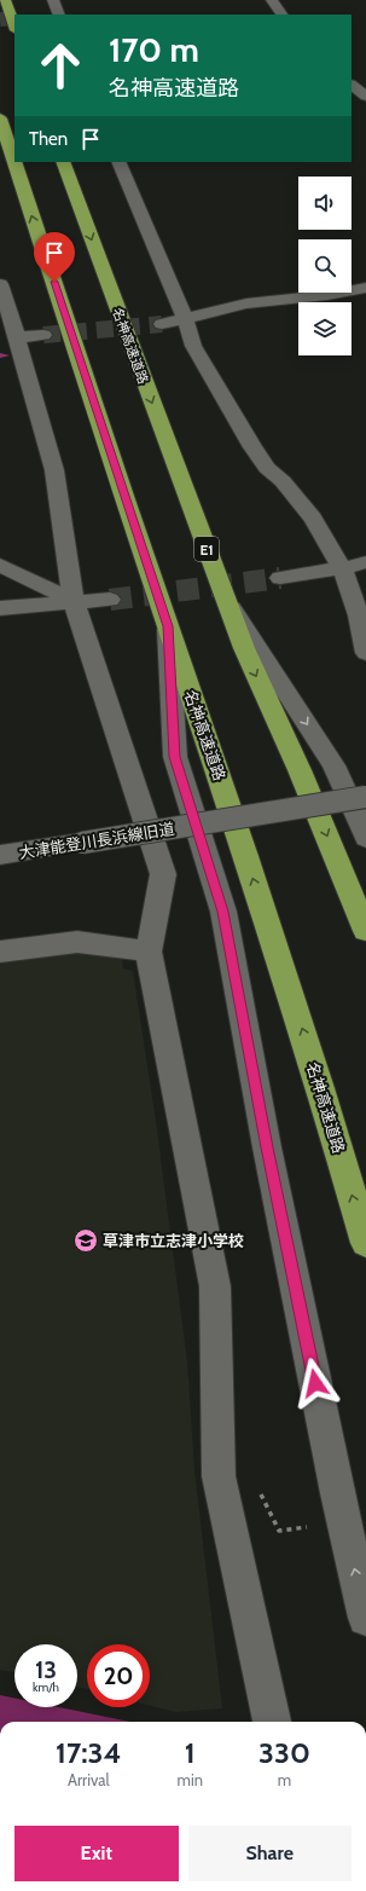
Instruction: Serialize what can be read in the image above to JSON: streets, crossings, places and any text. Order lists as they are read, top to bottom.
{
  "streets": {
    "highway": ["名神高速道路", "E1"],
    "street": ["大津能登川長浜線旧道"]
  },
  "places": {
    "school or university": ["草津市立志津小学校"]
  },
  "page": {
    "turn": ["170 m", "名神高速道路"],
    "then": "Then",
    "speed": "13 km/h",
    "limit": "20",
    "eta": [
      "17:34",
      "Arrival",
      "1",
      "min",
      "330",
      "m"
    ],
    "buttons": ["Exit", "Share"]
  }
}
